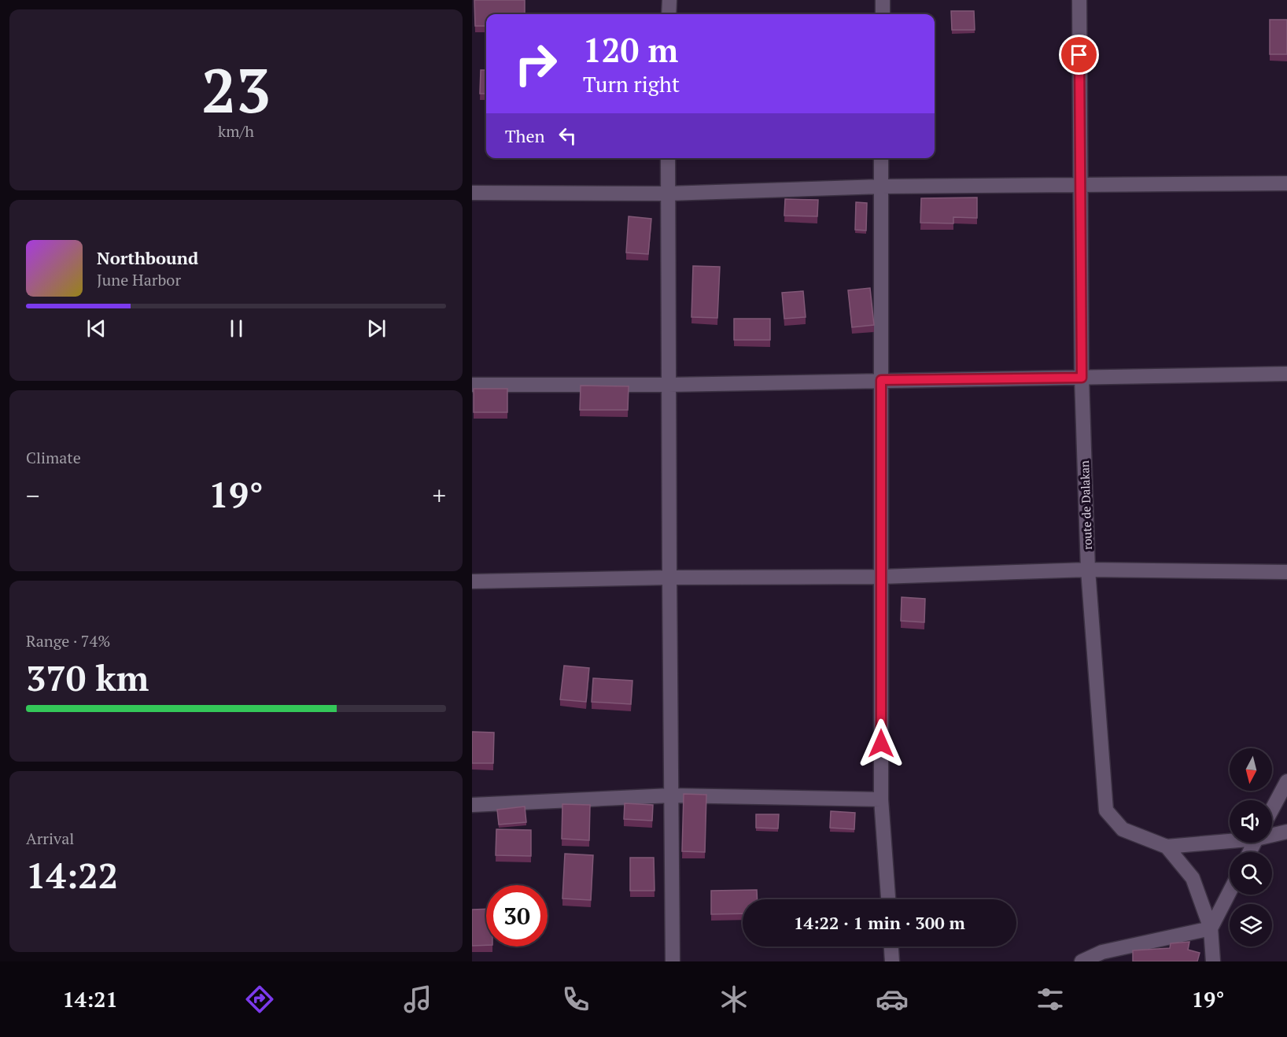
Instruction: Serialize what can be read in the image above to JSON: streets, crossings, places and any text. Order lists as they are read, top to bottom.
{
  "streets": {
    "street": ["route de Dalakan"]
  },
  "north": "bottom",
  "page": {
    "tile": [
      ["23", "km/h"],
      "Climate",
      ["Range · 74%", "370 km"],
      ["Arrival", "14:22"]
    ],
    "turn": ["120 m", "Turn right"],
    "then": "Then",
    "song": ["Northbound", "June Harbor"],
    "heat": ["−", "19°", "+"],
    "limit": "30",
    "trip": "14:22 · 1 min · 300 m",
    "tabs": ["14:21", "19°"]
  }
}
